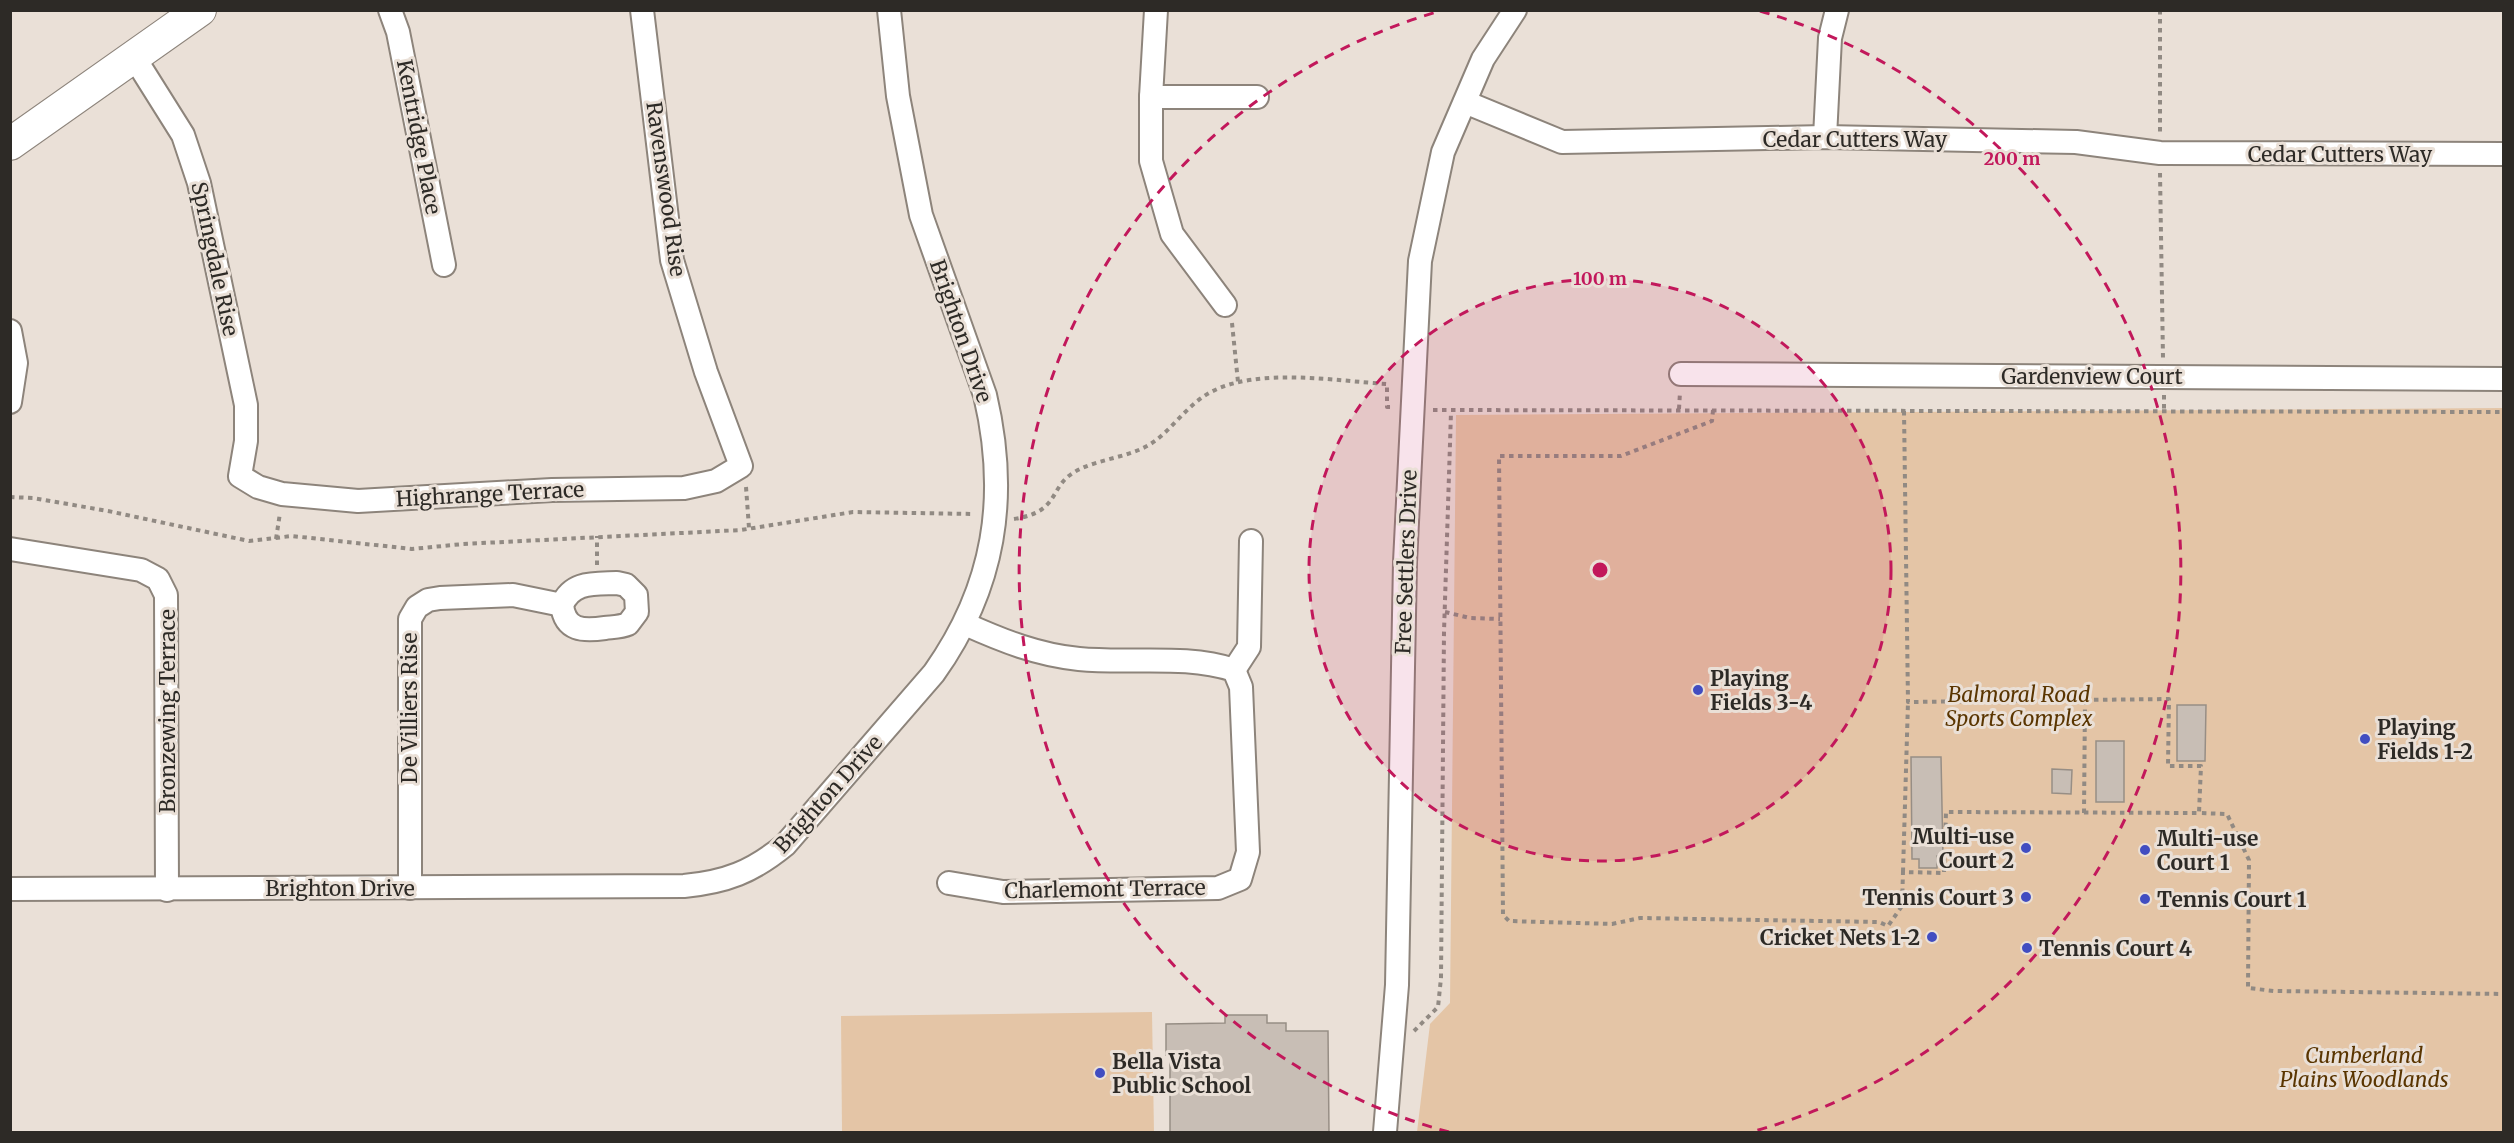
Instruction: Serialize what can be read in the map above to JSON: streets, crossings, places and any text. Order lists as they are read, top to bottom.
{
  "streets": {
    "street": [
      "Kentridge Place",
      "Cedar Cutters Way",
      "Ravenswood Rise",
      "Springdale Rise",
      "Brighton Drive",
      "Gardenview Court",
      "Highrange Terrace",
      "Free Settlers Drive",
      "De Villiers Rise",
      "Bronzewing Terrace",
      "Charlemont Terrace"
    ]
  },
  "crossings": [
    ["Cedar Cutters Way", "Free Settlers Drive"],
    ["Ravenswood Rise", "Highrange Terrace"],
    ["Springdale Rise", "Highrange Terrace"],
    ["Brighton Drive", "De Villiers Rise"],
    ["Brighton Drive", "Bronzewing Terrace"]
  ],
  "parks": ["Balmoral Road Sports Complex", "Cumberland Plains Woodlands"],
  "places": [
    "Playing Fields 3-4",
    "Playing Fields 1-2",
    "Multi-use Court 2",
    "Multi-use Court 1",
    "Tennis Court 3",
    "Tennis Court 1",
    "Cricket Nets 1-2",
    "Tennis Court 4",
    "Bella Vista Public School"
  ],
  "rings": ["200 m", "100 m"]
}
